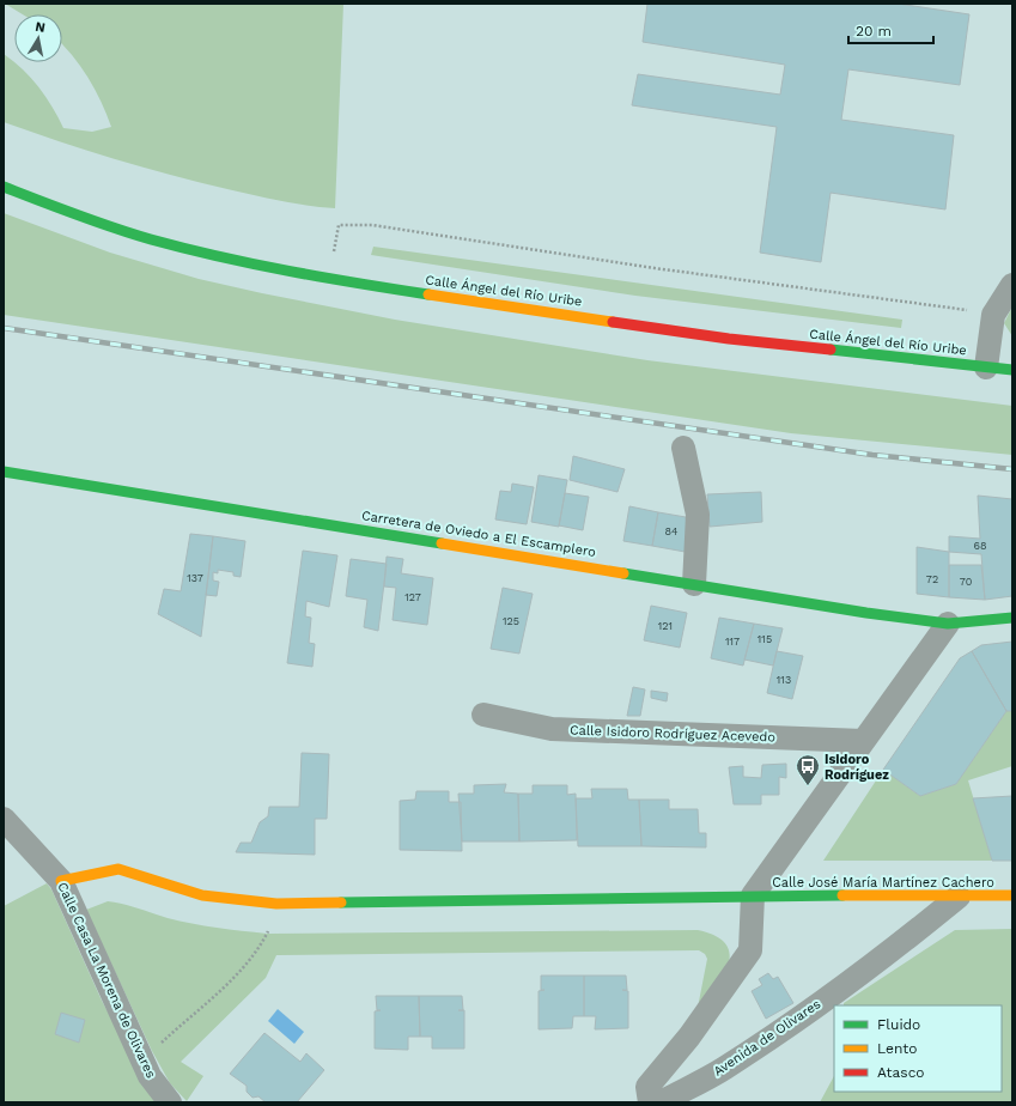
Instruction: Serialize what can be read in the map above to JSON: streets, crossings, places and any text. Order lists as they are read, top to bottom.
{
  "streets": {
    "street": [
      "Calle Ángel del Río Uribe",
      "Carretera de Oviedo a El Escamplero",
      "Calle Isidoro Rodríguez Acevedo",
      "Calle José María Martínez Cachero",
      "Calle Casa La Morena de Olivares",
      "Avenida de Olivares"
    ]
  },
  "crossings": [
    ["Calle José María Martínez Cachero", "Calle Casa La Morena de Olivares"],
    ["Calle José María Martínez Cachero", "Avenida de Olivares"]
  ],
  "places": {
    "bus stop": ["Isidoro Rodríguez"]
  },
  "house_numbers": [
    "84",
    "68",
    "137",
    "72",
    "70",
    "127",
    "125",
    "121",
    "115",
    "117",
    "113"
  ],
  "legend": ["Fluido", "Lento", "Atasco"],
  "scale_bar": "20 m",
  "north": "top"
}
